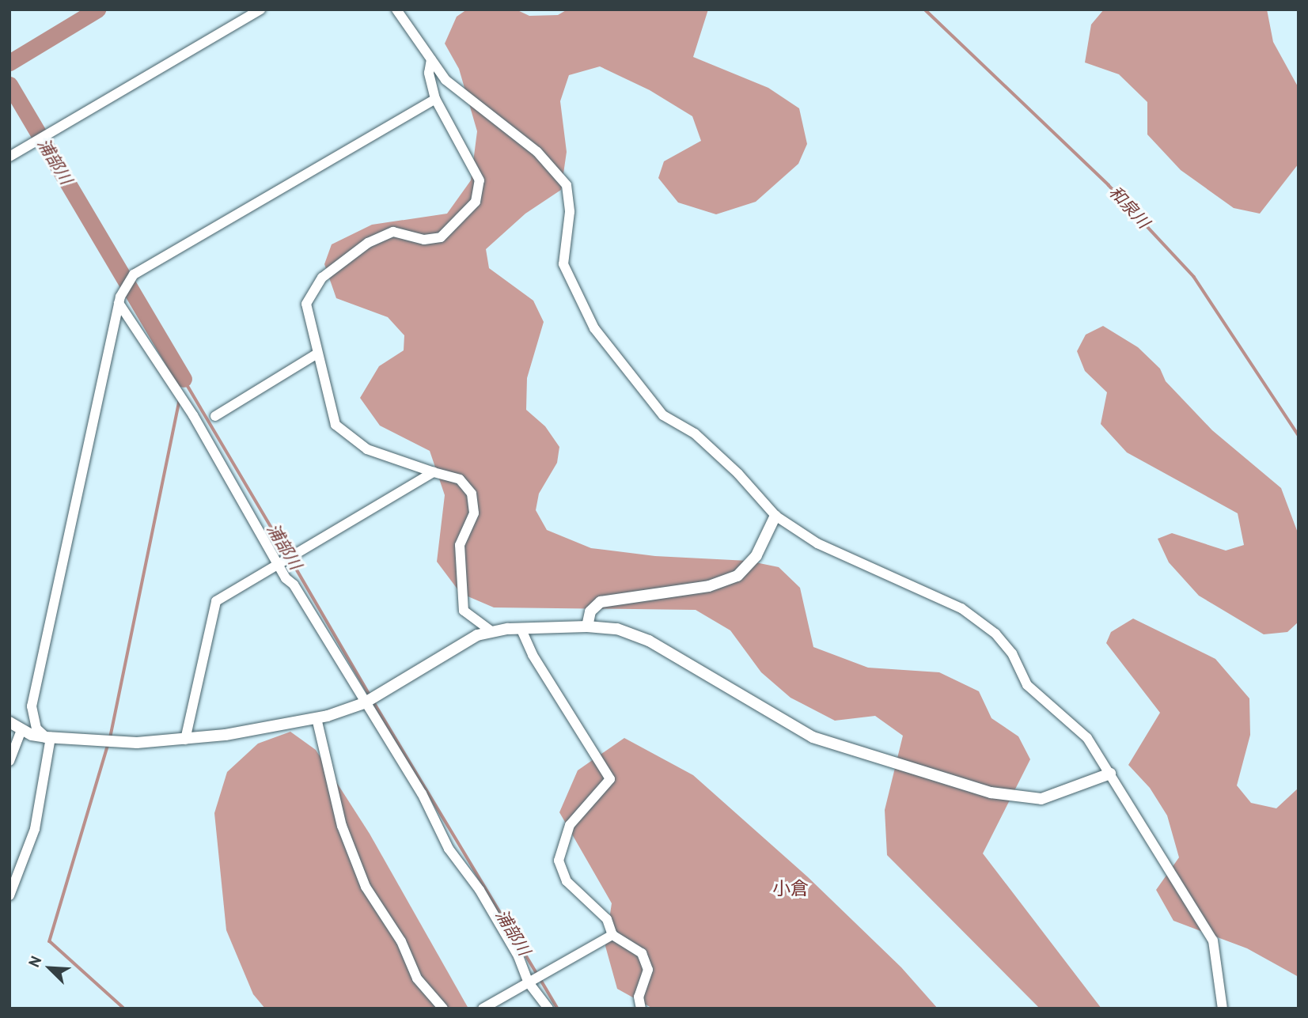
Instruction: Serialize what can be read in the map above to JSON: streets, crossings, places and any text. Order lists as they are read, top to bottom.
{
  "districts": ["小倉"],
  "water": ["浦部川", "和泉川"],
  "north": "top left"
}
